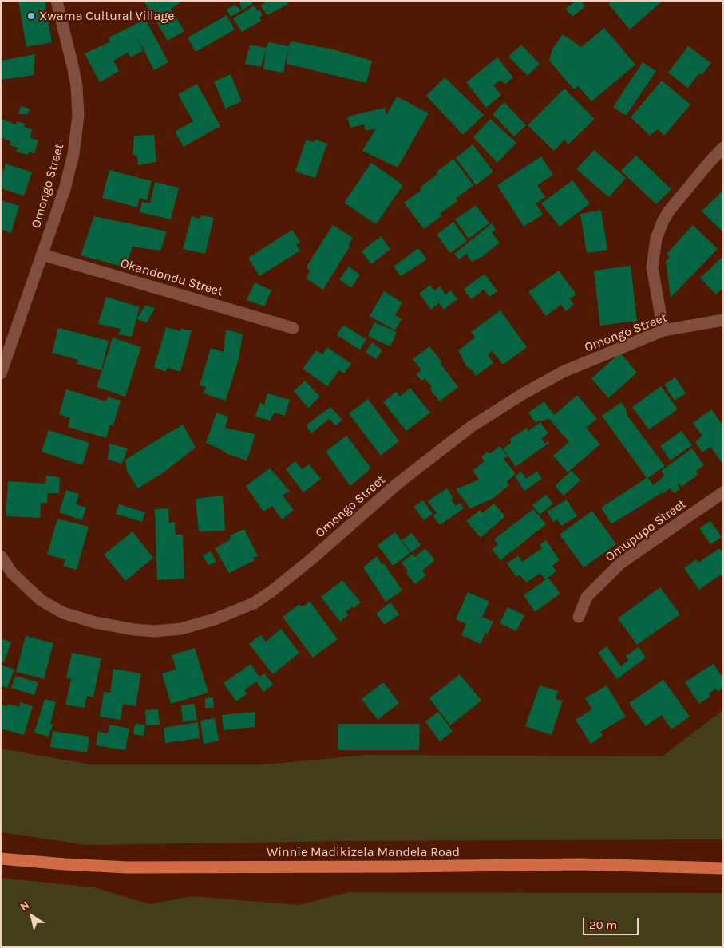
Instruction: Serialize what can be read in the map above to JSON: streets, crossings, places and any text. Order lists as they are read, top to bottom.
{
  "streets": {
    "main road": ["Winnie Madikizela Mandela Road"],
    "street": ["Omongo Street", "Okandondu Street", "Omupupo Street"]
  },
  "crossings": [
    ["Omongo Street", "Okandondu Street"]
  ],
  "places": ["Xwama Cultural Village"],
  "scale_bar": "20 m",
  "north": "top left"
}
